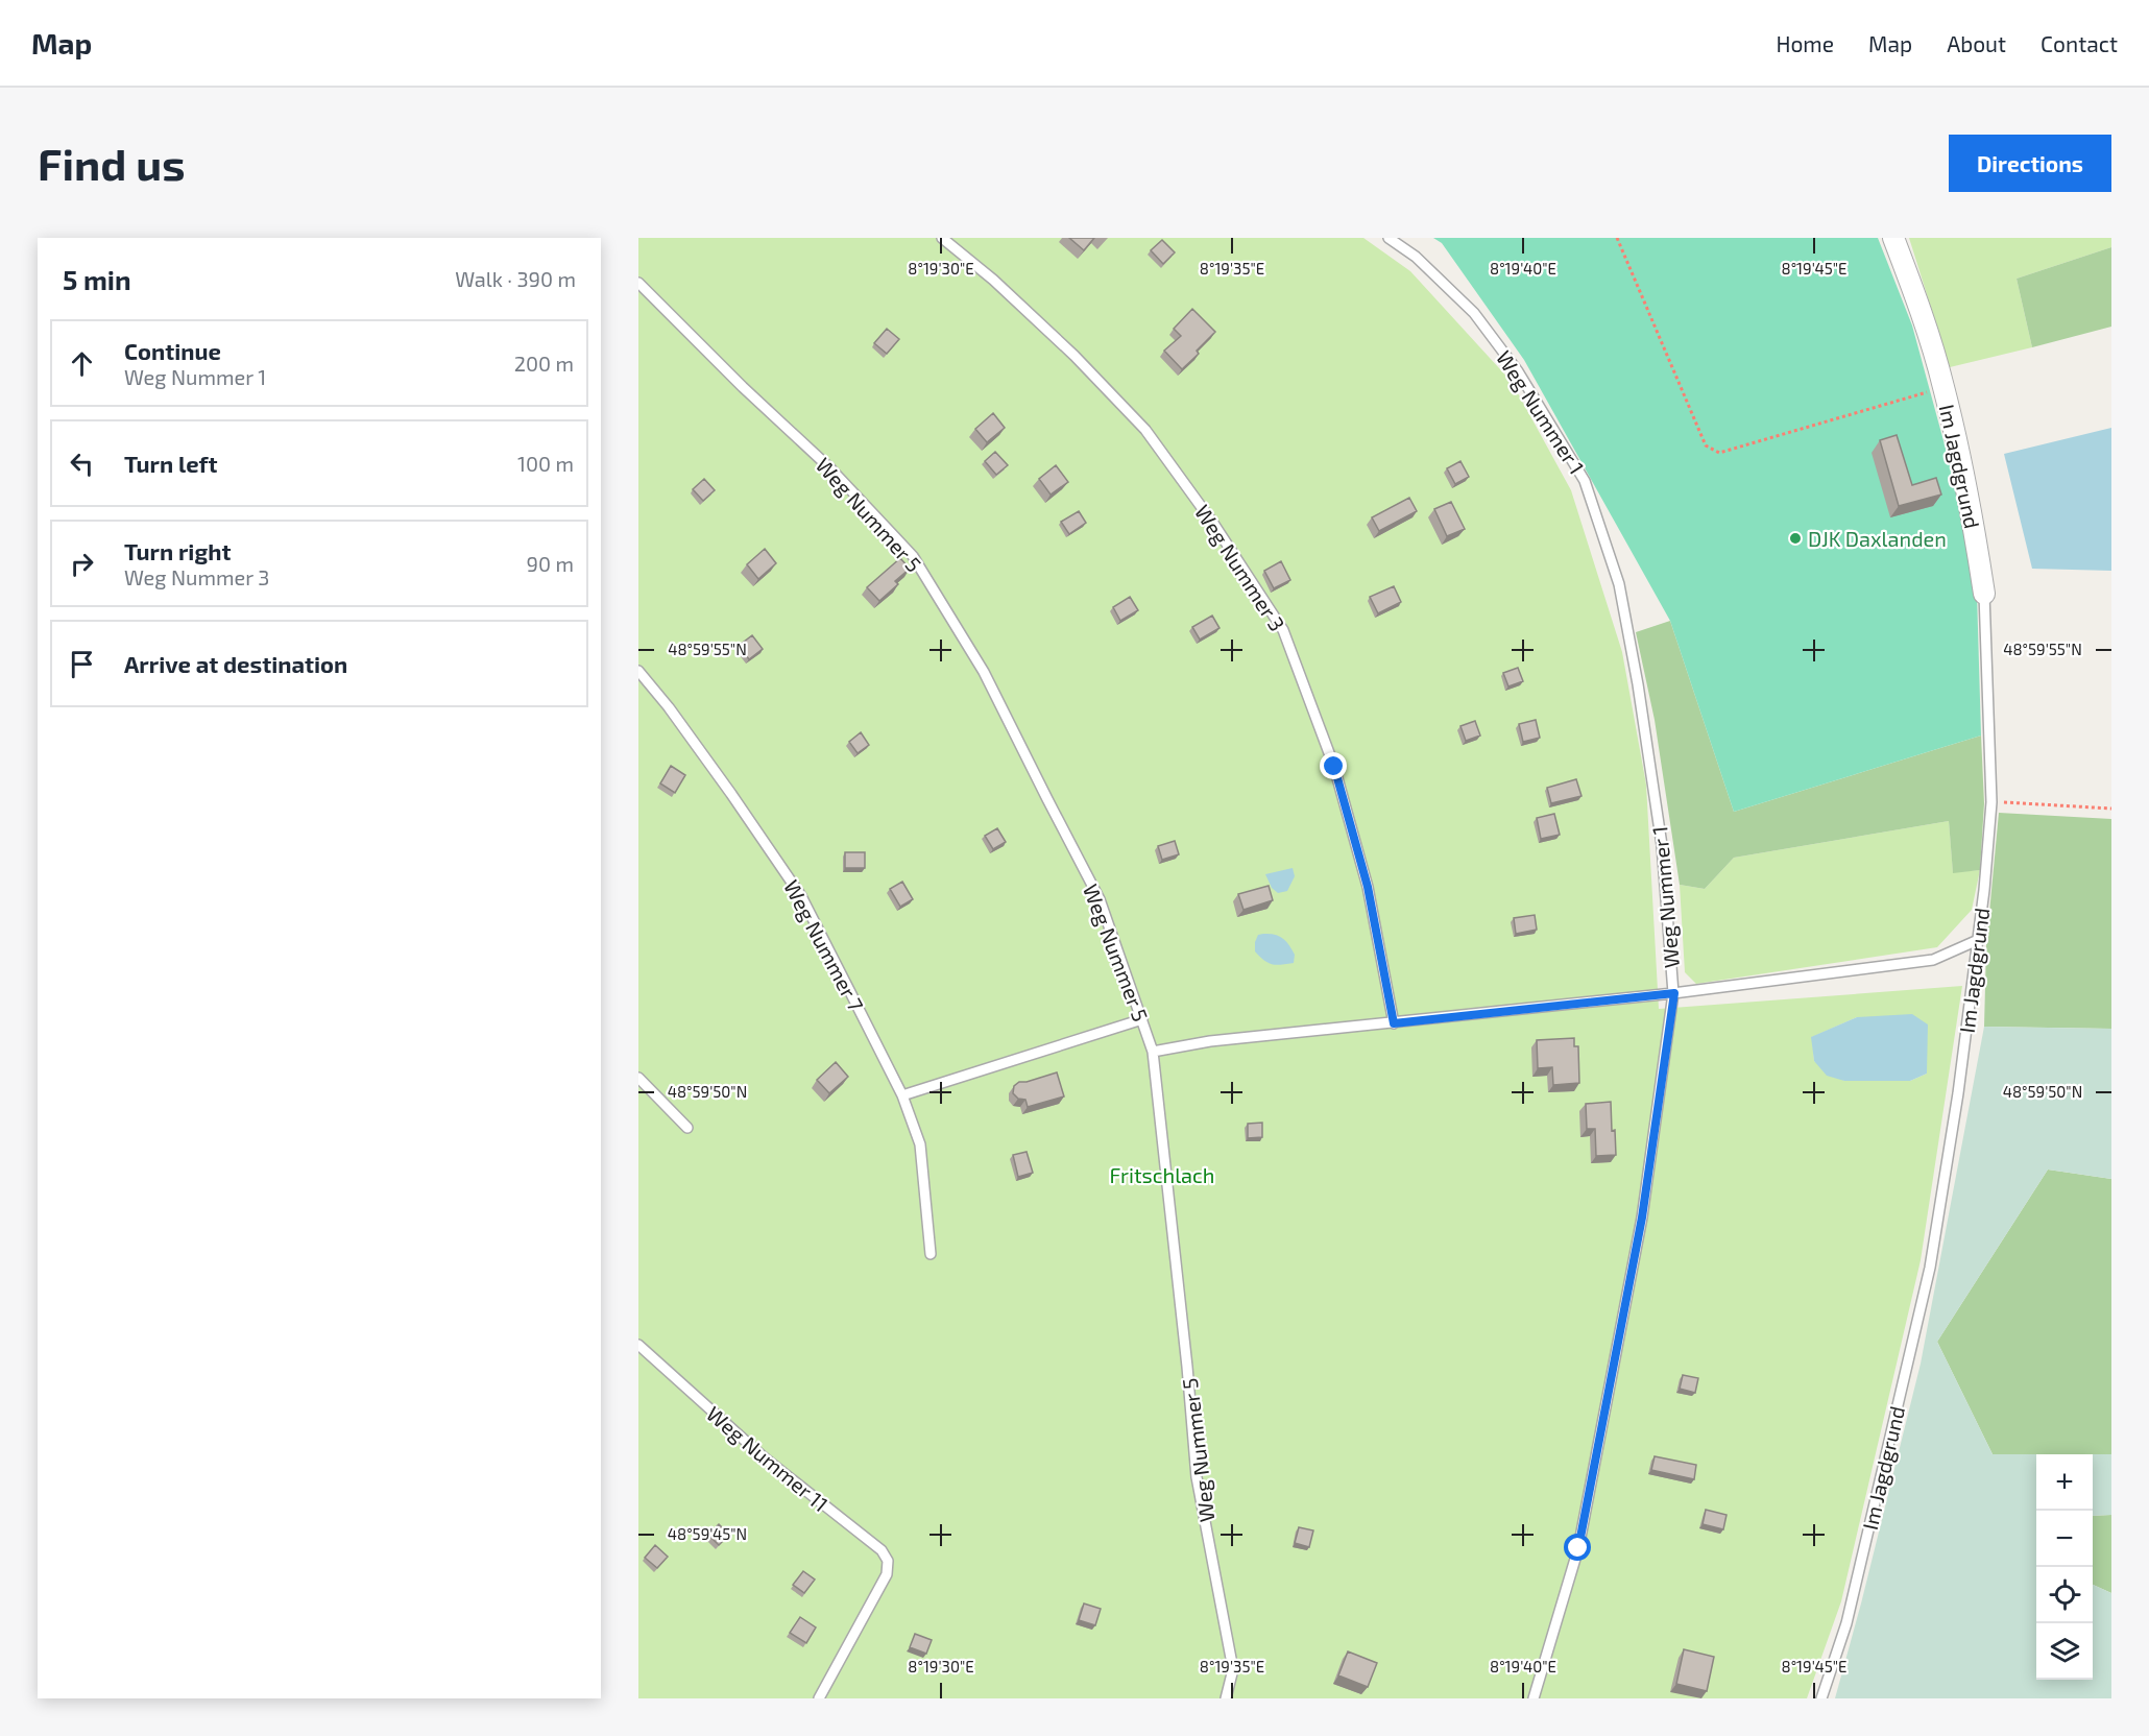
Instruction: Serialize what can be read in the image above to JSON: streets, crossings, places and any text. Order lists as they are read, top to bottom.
{
  "streets": {
    "street": ["Im Jagdgrund"],
    "lane": [
      "Weg Nummer 1",
      "Weg Nummer 5",
      "Weg Nummer 3",
      "Weg Nummer 7",
      "Weg Nummer 11"
    ]
  },
  "parks": ["Fritschlach"],
  "places": ["DJK Daxlanden"],
  "page": {
    "header": "Map",
    "nav": [
      "Home",
      "Map",
      "About",
      "Contact"
    ],
    "buttons": "Directions",
    "title": "Find us",
    "heading": ["5 min", "Walk · 390 m"],
    "list": [
      ["Continue", "Weg Nummer 1", "200 m"],
      ["Turn left", "100 m"],
      ["Turn right", "Weg Nummer 3", "90 m"],
      "Arrive at destination"
    ],
    "map_buttons": ["+", "−"]
  },
  "coordinates": [
    "8°19'30\"E",
    "8°19'35\"E",
    "8°19'40\"E",
    "8°19'45\"E",
    "48°59'55\"N",
    "48°59'50\"N",
    "48°59'45\"N"
  ]
}
